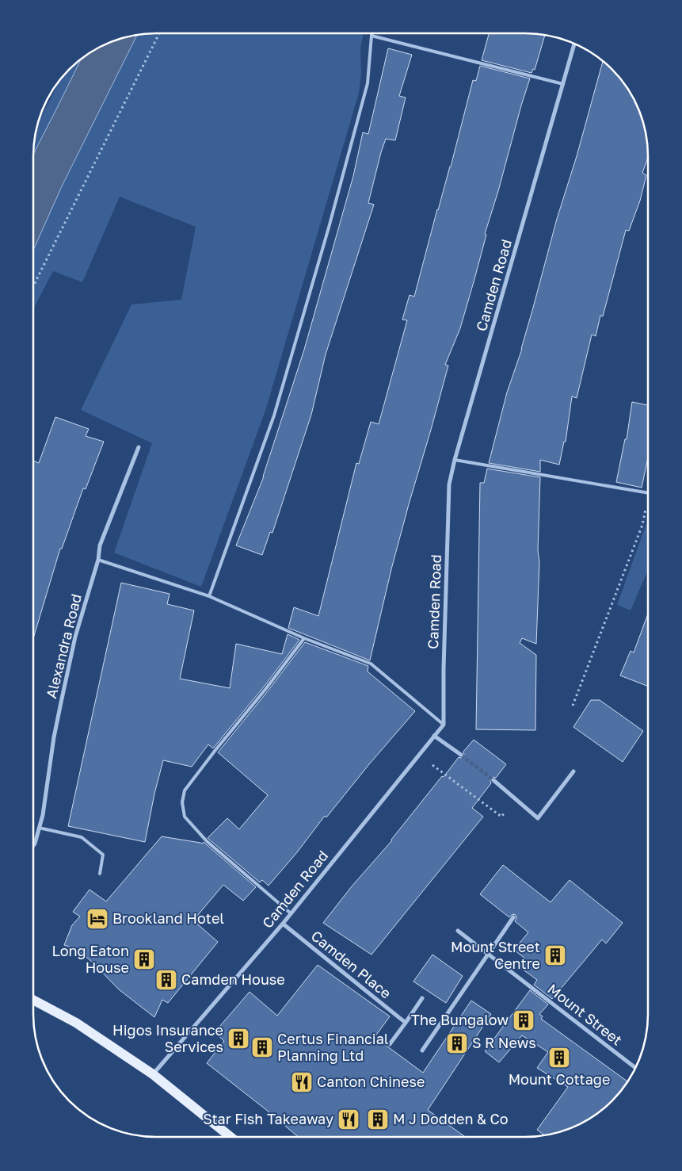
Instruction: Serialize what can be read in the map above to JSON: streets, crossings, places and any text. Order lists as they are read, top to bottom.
{
  "streets": {
    "street": [
      "Camden Road",
      "Alexandra Road",
      "Camden Place",
      "Mount Street"
    ]
  },
  "crossings": [
    ["Camden Road", "Camden Place"]
  ],
  "places": {
    "hotel": ["Brookland Hotel"],
    "building": [
      "Mount Street Centre",
      "Long Eaton House",
      "Camden House",
      "The Bungalow",
      "Higos Insurance Services",
      "S R News",
      "Certus Financial Planning Ltd",
      "Mount Cottage",
      "M J Dodden & Co"
    ],
    "restaurant": ["Canton Chinese", "Star Fish Takeaway"]
  }
}
